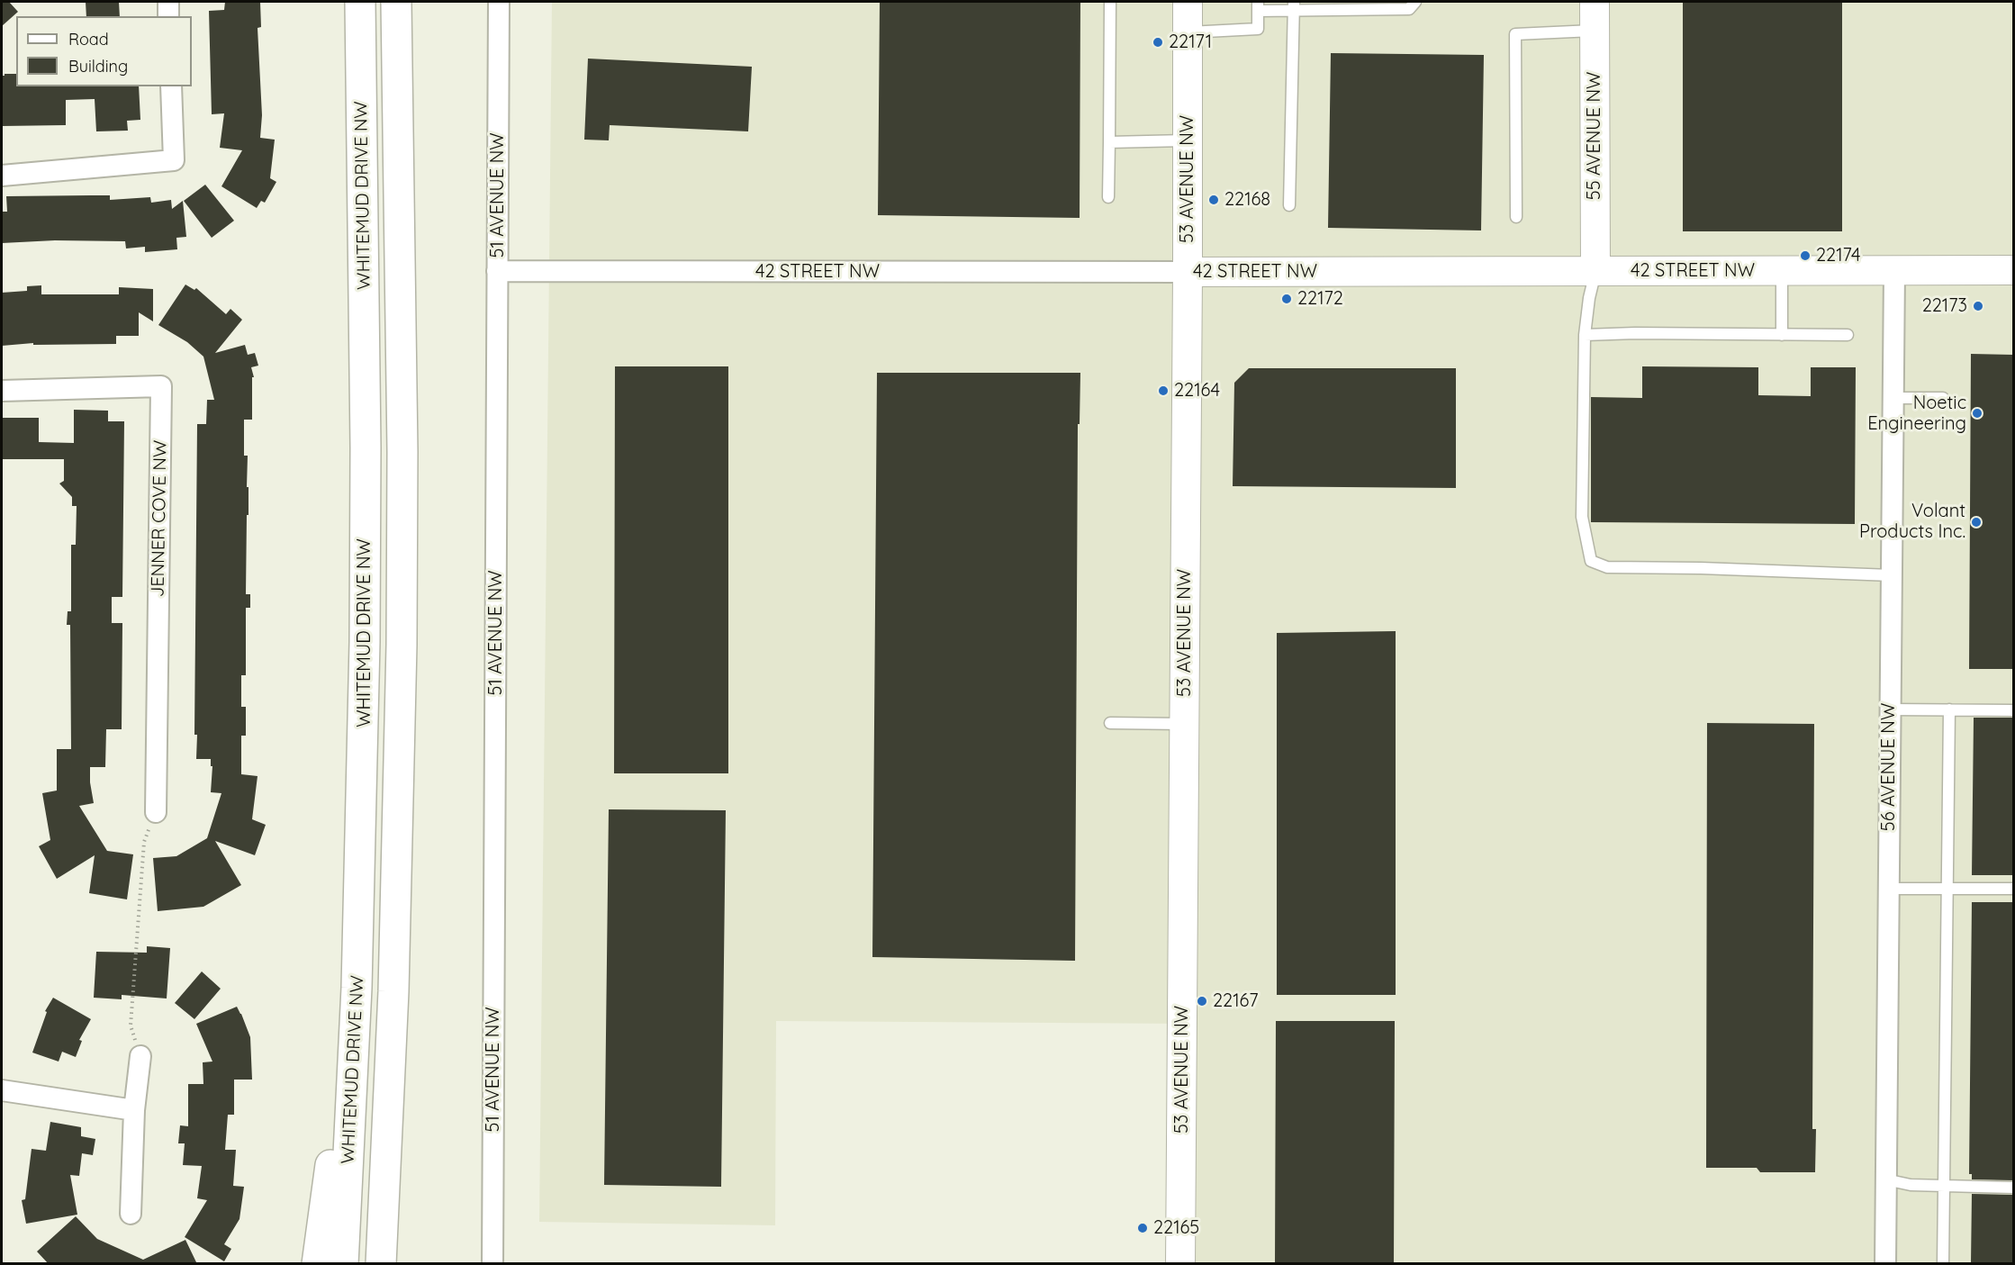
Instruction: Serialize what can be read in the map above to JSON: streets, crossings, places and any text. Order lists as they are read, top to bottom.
{
  "streets": {
    "highway": ["WHITEMUD DRIVE NW"],
    "street": [
      "55 AVENUE NW",
      "53 AVENUE NW",
      "51 AVENUE NW",
      "42 STREET NW",
      "JENNER COVE NW",
      "56 AVENUE NW"
    ]
  },
  "crossings": [
    ["55 AVENUE NW", "42 STREET NW"],
    ["53 AVENUE NW", "42 STREET NW"],
    ["51 AVENUE NW", "42 STREET NW"],
    ["42 STREET NW", "56 AVENUE NW"]
  ],
  "places": [
    "22171",
    "22168",
    "22174",
    "22172",
    "22173",
    "22164",
    "Noetic Engineering",
    "Volant Products Inc.",
    "22167",
    "22165"
  ],
  "legend": ["Road", "Building"]
}
